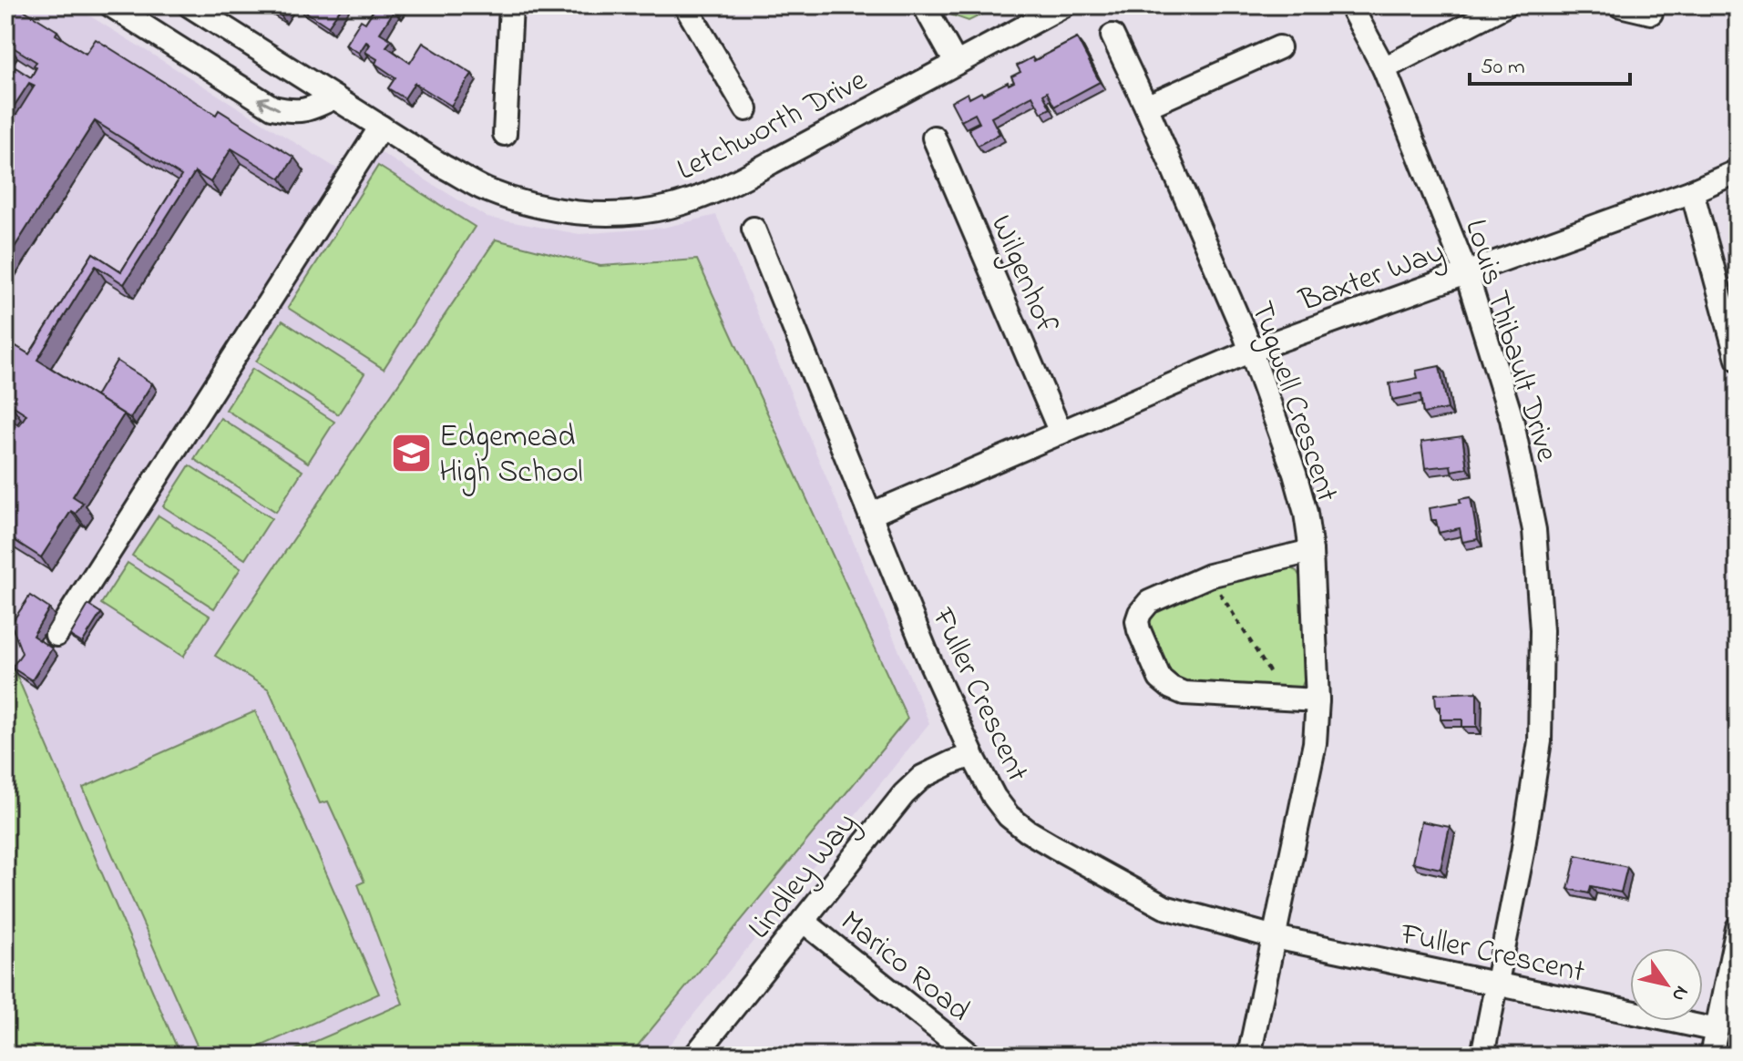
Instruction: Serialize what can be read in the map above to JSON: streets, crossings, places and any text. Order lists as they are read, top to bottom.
{
  "streets": {
    "street": [
      "Letchworth Drive",
      "Wilgenhof",
      "Baxter Way",
      "Louis Thibault Drive",
      "Tugwell Crescent",
      "Fuller Crescent",
      "Lindley Way",
      "Marico Road"
    ]
  },
  "crossings": [
    ["Wilgenhof", "Baxter Way"],
    ["Baxter Way", "Louis Thibault Drive"],
    ["Baxter Way", "Tugwell Crescent"],
    ["Baxter Way", "Fuller Crescent"],
    ["Louis Thibault Drive", "Fuller Crescent"],
    ["Tugwell Crescent", "Fuller Crescent"],
    ["Fuller Crescent", "Lindley Way"],
    ["Lindley Way", "Marico Road"]
  ],
  "places": {
    "school or university": ["Edgemead High School"]
  },
  "scale_bar": "50 m",
  "north": "bottom right"
}
